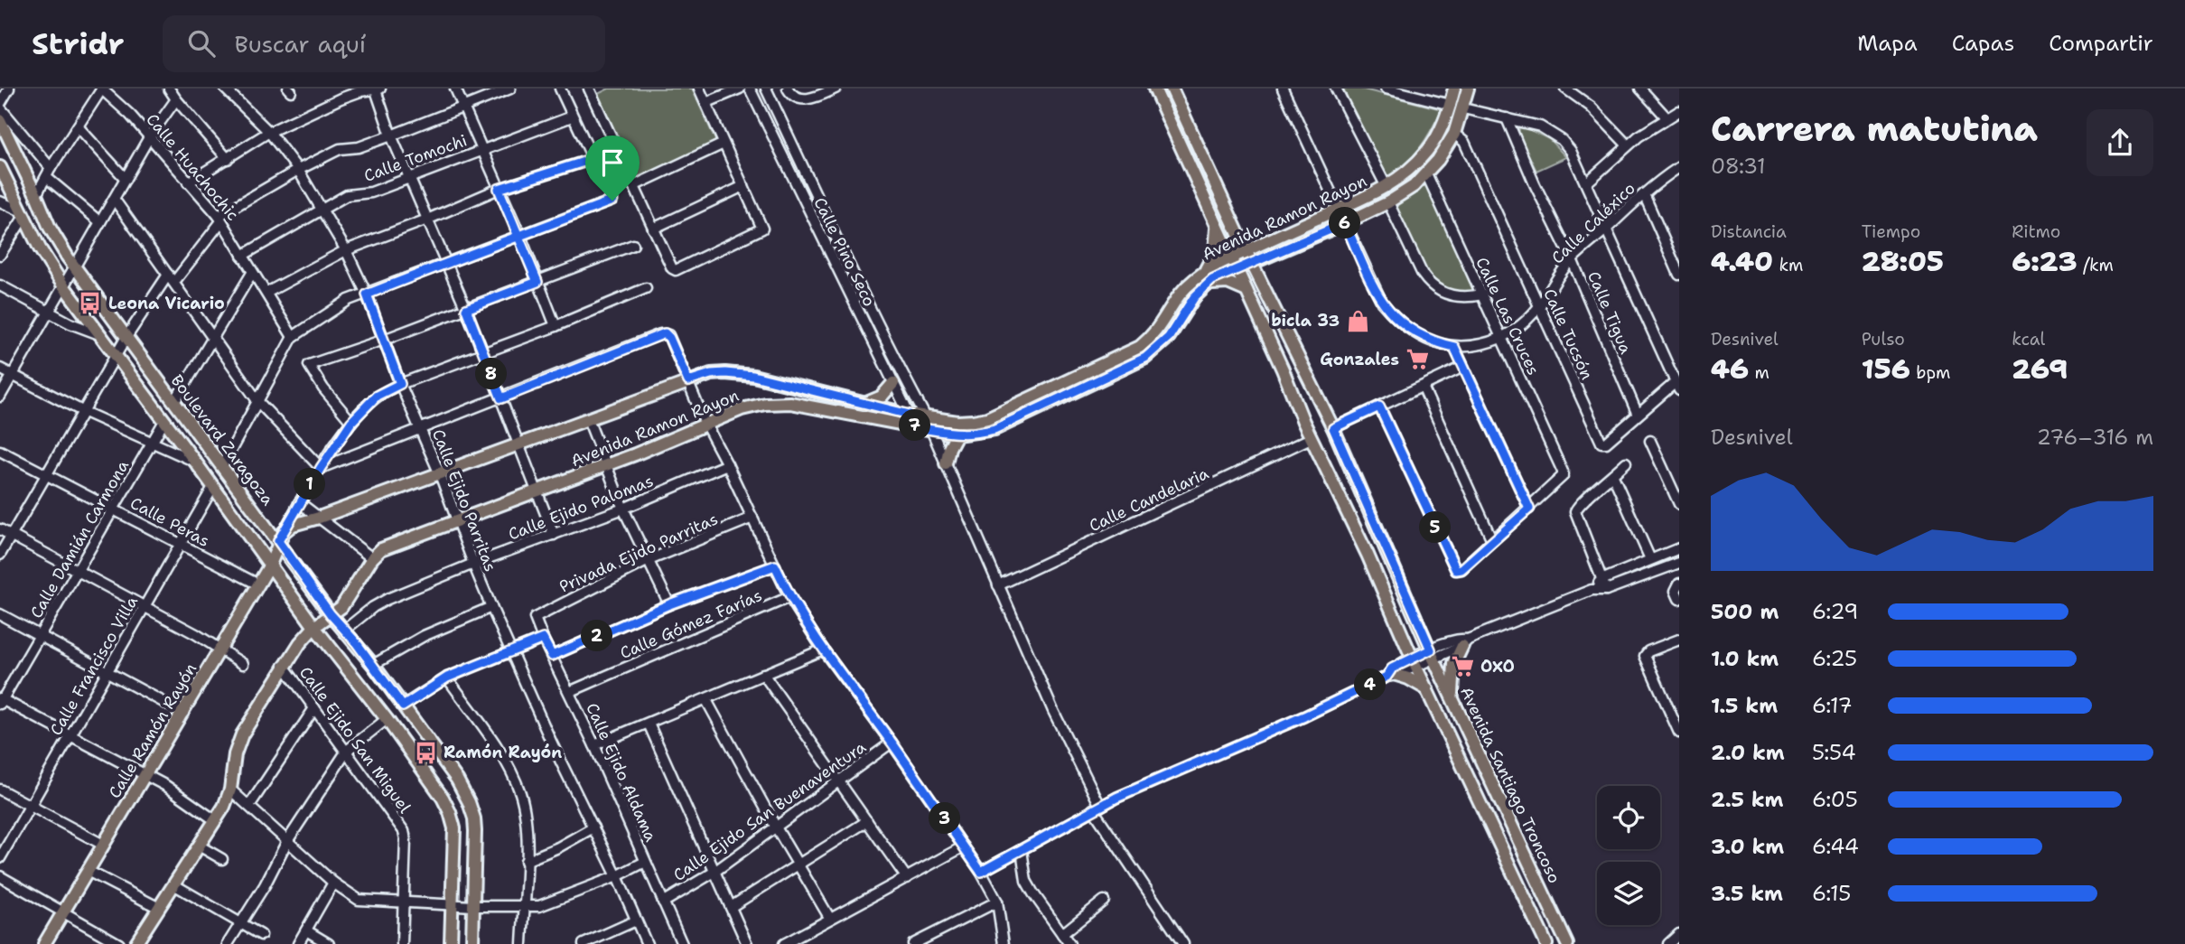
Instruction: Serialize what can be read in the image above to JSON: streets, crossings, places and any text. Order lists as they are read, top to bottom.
{
  "streets": {
    "main road": [
      "Avenida Ramon Rayon",
      "Boulevard Zaragoza",
      "Calle Ramón Rayón",
      "Avenida Santiago Troncoso"
    ],
    "street": [
      "Calle Tomochi",
      "Calle Huachochic",
      "Calle Caléxico",
      "Calle Pino Seco",
      "Calle Tigua",
      "Calle Las Cruces",
      "Calle Tucsón",
      "Calle Candelaria",
      "Calle Ejido Parritas",
      "Calle Ejido Palomas",
      "Calle Peras",
      "Calle Damián Carmona",
      "Privada Ejido Parritas",
      "Calle Gómez Farías",
      "Calle Francisco Villa",
      "Calle Ejido San Miguel",
      "Calle Ejido Aldama",
      "Calle Ejido San Buenaventura"
    ]
  },
  "crossings": [
    ["Calle Tomochi", "Calle Huachochic"],
    ["Calle Tomochi", "Calle Ejido Parritas"],
    ["Avenida Ramon Rayon", "Calle Caléxico"],
    ["Avenida Ramon Rayon", "Calle Pino Seco"],
    ["Avenida Ramon Rayon", "Calle Las Cruces"],
    ["Avenida Ramon Rayon", "Calle Tucsón"],
    ["Avenida Ramon Rayon", "Boulevard Zaragoza"],
    ["Avenida Ramon Rayon", "Calle Ejido Parritas"],
    ["Avenida Ramon Rayon", "Calle Ejido San Miguel"],
    ["Avenida Ramon Rayon", "Avenida Santiago Troncoso"],
    ["Calle Caléxico", "Calle Tigua"],
    ["Calle Caléxico", "Calle Las Cruces"],
    ["Calle Caléxico", "Calle Tucsón"],
    ["Calle Pino Seco", "Calle Candelaria"],
    ["Calle Tigua", "Calle Tucsón"],
    ["Boulevard Zaragoza", "Calle Ejido Palomas"],
    ["Boulevard Zaragoza", "Calle Ramón Rayón"],
    ["Calle Ejido Parritas", "Calle Ejido Palomas"],
    ["Calle Ejido Parritas", "Calle Ramón Rayón"],
    ["Calle Peras", "Calle Damián Carmona"],
    ["Calle Peras", "Calle Francisco Villa"],
    ["Calle Peras", "Calle Ramón Rayón"],
    ["Privada Ejido Parritas", "Calle Ejido Aldama"],
    ["Calle Gómez Farías", "Calle Ejido Aldama"],
    ["Calle Ejido Aldama", "Calle Ejido San Buenaventura"]
  ],
  "places": {
    "bus stop": ["Leona Vicario", "Ramón Rayón"],
    "shop": ["bicla 33"],
    "supermarket": ["Gonzales", "OXO"]
  },
  "page": {
    "header": "Stridr",
    "search": "Buscar aquí",
    "nav": ["Mapa", "Capas", "Compartir"],
    "heading": ["Carrera matutina", "08:31"],
    "stats": [
      ["Distancia", "4.40 km"],
      ["Tiempo", "28:05"],
      ["Ritmo", "6:23 /km"],
      ["Desnivel", "46 m"],
      ["Pulso", "156 bpm"],
      ["kcal", "269"]
    ],
    "pins": [
      "6",
      "8",
      "7",
      "1",
      "5",
      "2",
      "4",
      "3"
    ],
    "chart": ["Desnivel", "276–316 m"],
    "list": [
      {
        "name": "500 m",
        "note": "6:29"
      },
      {
        "name": "1.0 km",
        "note": "6:25"
      },
      {
        "name": "1.5 km",
        "note": "6:17"
      },
      {
        "name": "2.0 km",
        "note": "5:54"
      },
      {
        "name": "2.5 km",
        "note": "6:05"
      },
      {
        "name": "3.0 km",
        "note": "6:44"
      },
      {
        "name": "3.5 km",
        "note": "6:15"
      }
    ]
  }
}
